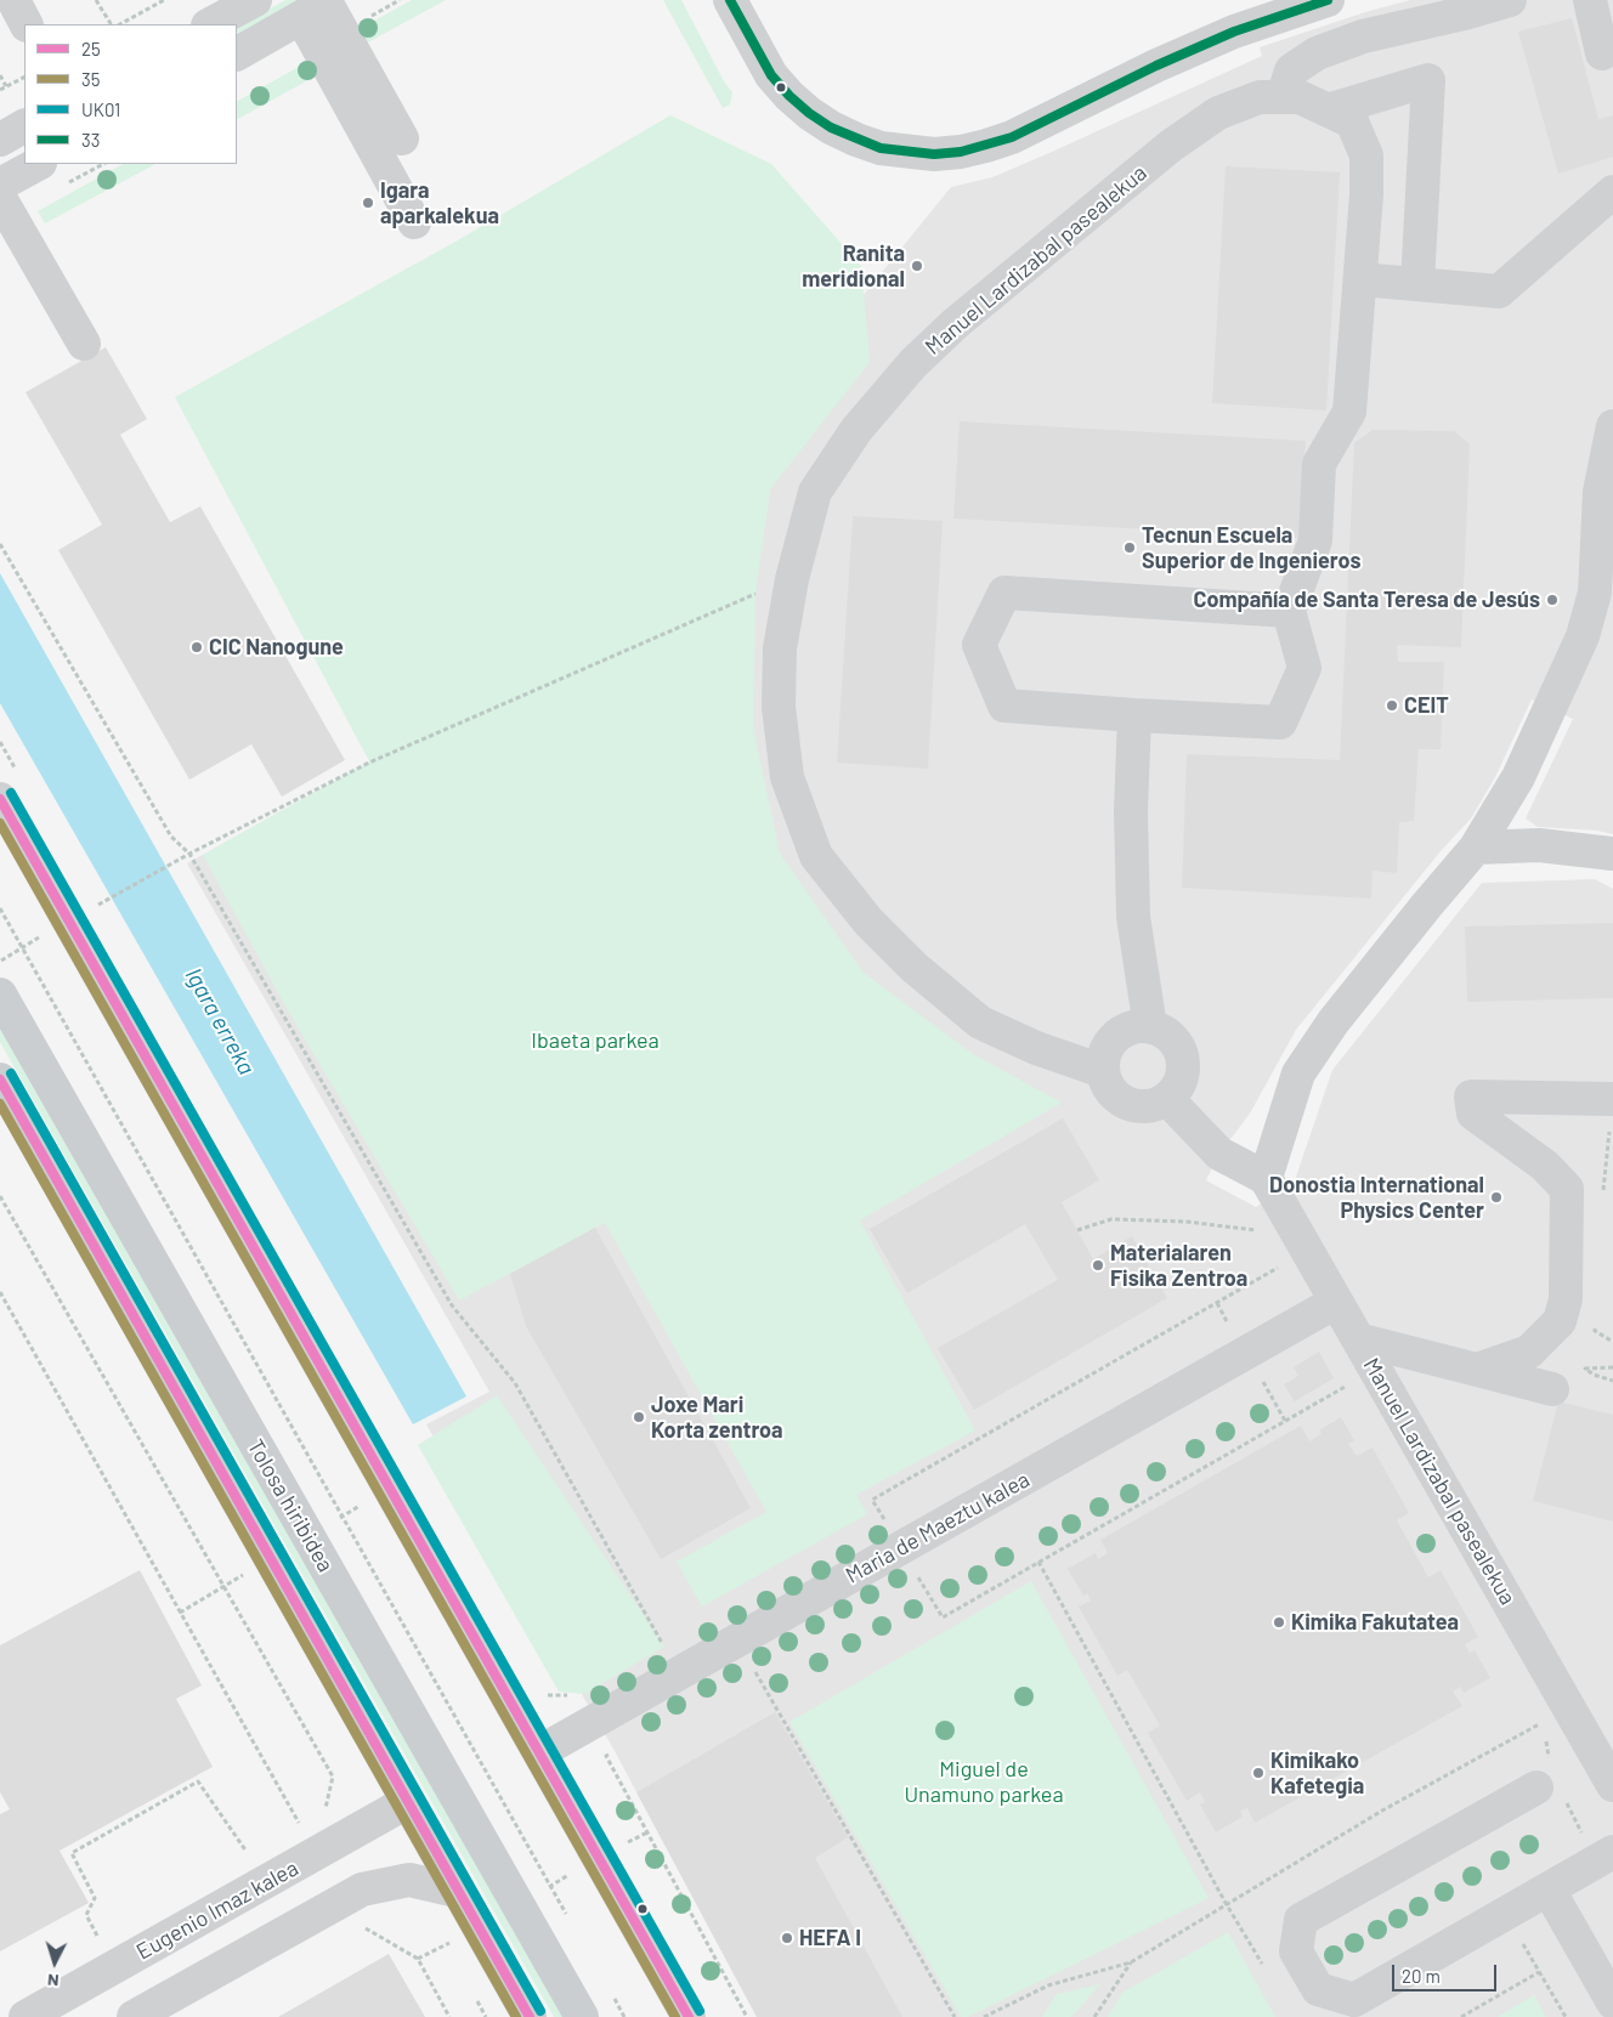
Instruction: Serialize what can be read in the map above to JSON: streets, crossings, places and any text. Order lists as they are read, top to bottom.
{
  "streets": {
    "main road": ["Tolosa hiribidea"],
    "street": ["Manuel Lardizabal pasealekua", "Maria de Maeztu kalea", "Eugenio Imaz kalea"]
  },
  "crossings": [
    ["Manuel Lardizabal pasealekua", "Maria de Maeztu kalea"],
    ["Tolosa hiribidea", "Eugenio Imaz kalea"]
  ],
  "water": ["Igara erreka"],
  "parks": ["Ibaeta parkea", "Miguel de Unamuno parkea"],
  "places": [
    "Igara aparkalekua",
    "Ranita meridional",
    "Tecnun Escuela Superior de Ingenieros",
    "Compañía de Santa Teresa de Jesús",
    "CIC Nanogune",
    "CEIT",
    "Donostia International Physics Center",
    "Materialaren Fisika Zentroa",
    "Joxe Mari Korta zentroa",
    "Kimika Fakutatea",
    "Kimikako Kafetegia",
    "HEFA I"
  ],
  "lines": [
    "transit line 33",
    "transit line UK01",
    "transit line 25",
    "transit line 35"
  ],
  "legend": [
    "25",
    "35",
    "UK01",
    "33"
  ],
  "scale_bar": "20 m",
  "north": "bottom"
}
